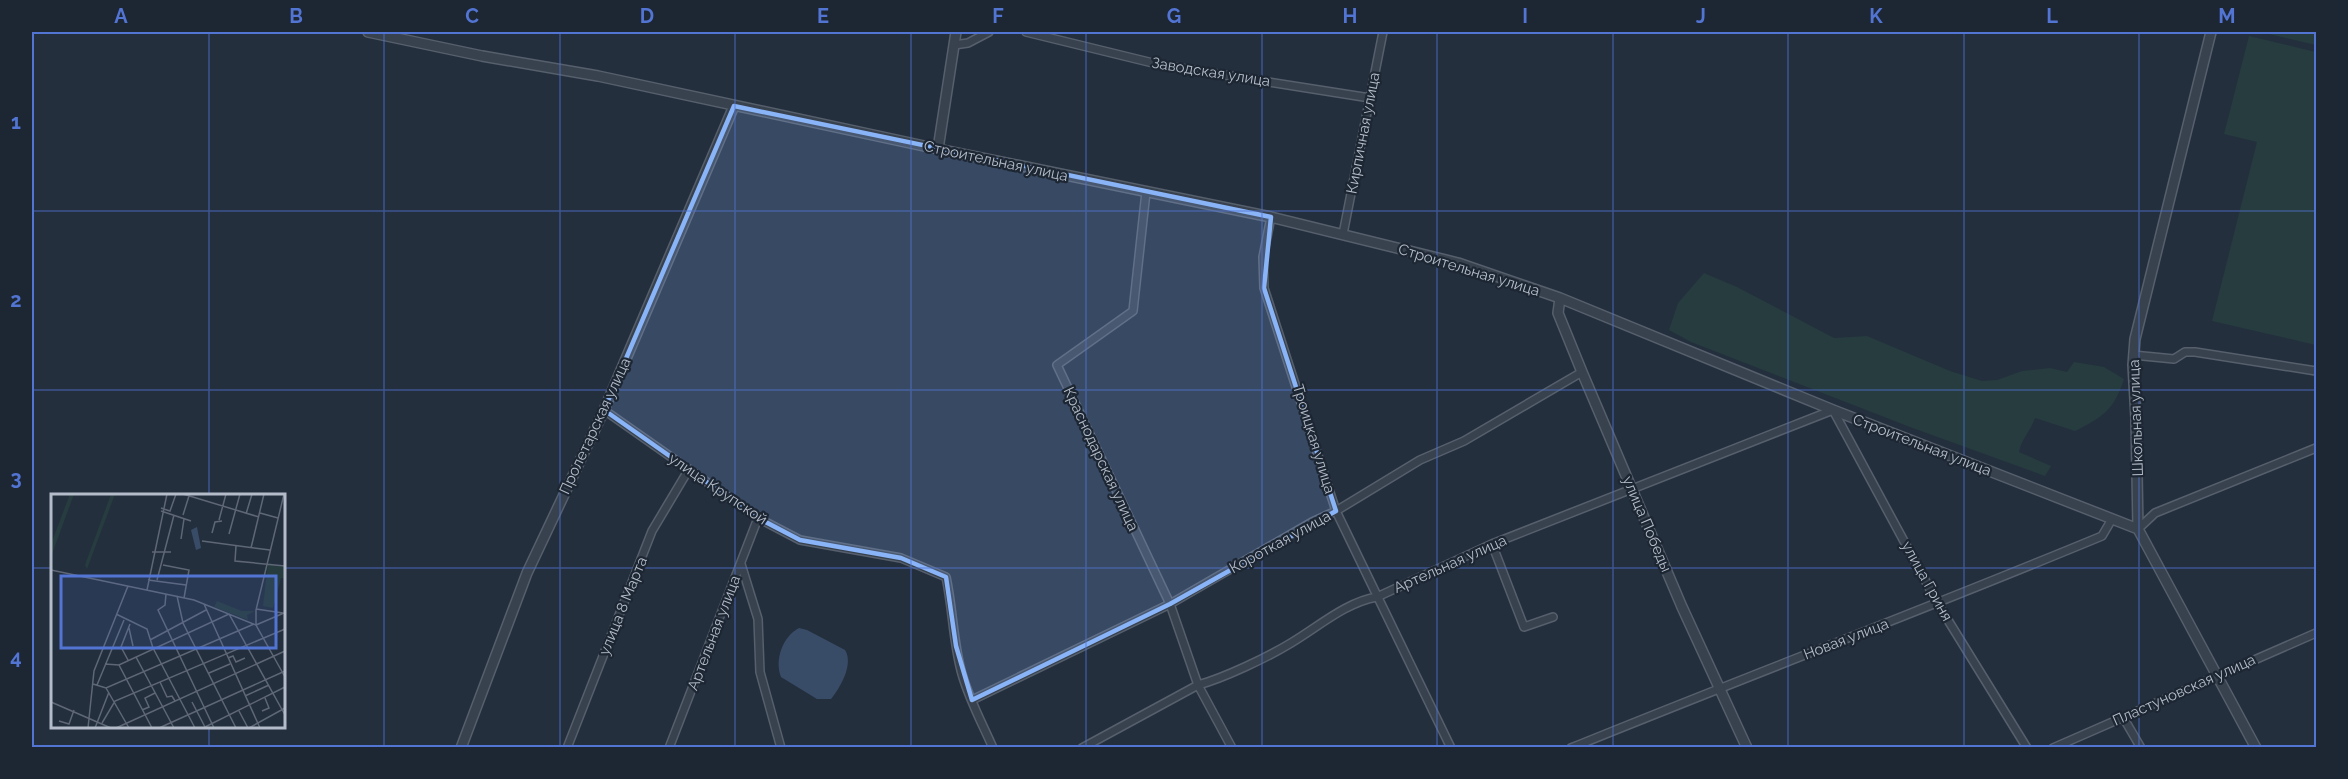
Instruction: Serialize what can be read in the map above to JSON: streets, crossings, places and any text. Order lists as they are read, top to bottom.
{
  "streets": {
    "street": [
      "Заводская улица",
      "Кирпичная улица",
      "Строительная улица",
      "Школьная улица",
      "Пролетарская улица",
      "Троицкая улица",
      "Краснодарская улица",
      "улица Крупской",
      "улица Победы",
      "Короткая улица",
      "Артельная улица",
      "улица Гриня",
      "улица 8 Марта",
      "Новая улица",
      "Пластуновская улица"
    ]
  },
  "crossings": [
    ["Заводская улица", "Кирпичная улица"],
    ["Кирпичная улица", "Строительная улица"],
    ["Строительная улица", "Школьная улица"],
    ["Строительная улица", "Пролетарская улица"],
    ["Строительная улица", "Троицкая улица"],
    ["Строительная улица", "Краснодарская улица"],
    ["Строительная улица", "улица Победы"],
    ["Строительная улица", "Артельная улица"],
    ["Строительная улица", "улица Гриня"],
    ["Строительная улица", "Новая улица"],
    ["Школьная улица", "Пластуновская улица"],
    ["Пролетарская улица", "улица Крупской"],
    ["Троицкая улица", "Короткая улица"],
    ["Троицкая улица", "Артельная улица"],
    ["Краснодарская улица", "Короткая улица"],
    ["Краснодарская улица", "Артельная улица"],
    ["улица Крупской", "Короткая улица"],
    ["улица Крупской", "Артельная улица"],
    ["улица Крупской", "улица 8 Марта"],
    ["улица Победы", "Короткая улица"],
    ["улица Победы", "Артельная улица"],
    ["улица Победы", "Новая улица"],
    ["Артельная улица", "улица Гриня"],
    ["улица Гриня", "Новая улица"]
  ],
  "grid": {
    "columns": [
      "A",
      "B",
      "C",
      "D",
      "E",
      "F",
      "G",
      "H",
      "I",
      "J",
      "K",
      "L",
      "M"
    ],
    "rows": [
      "1",
      "2",
      "3",
      "4"
    ]
  }
}
